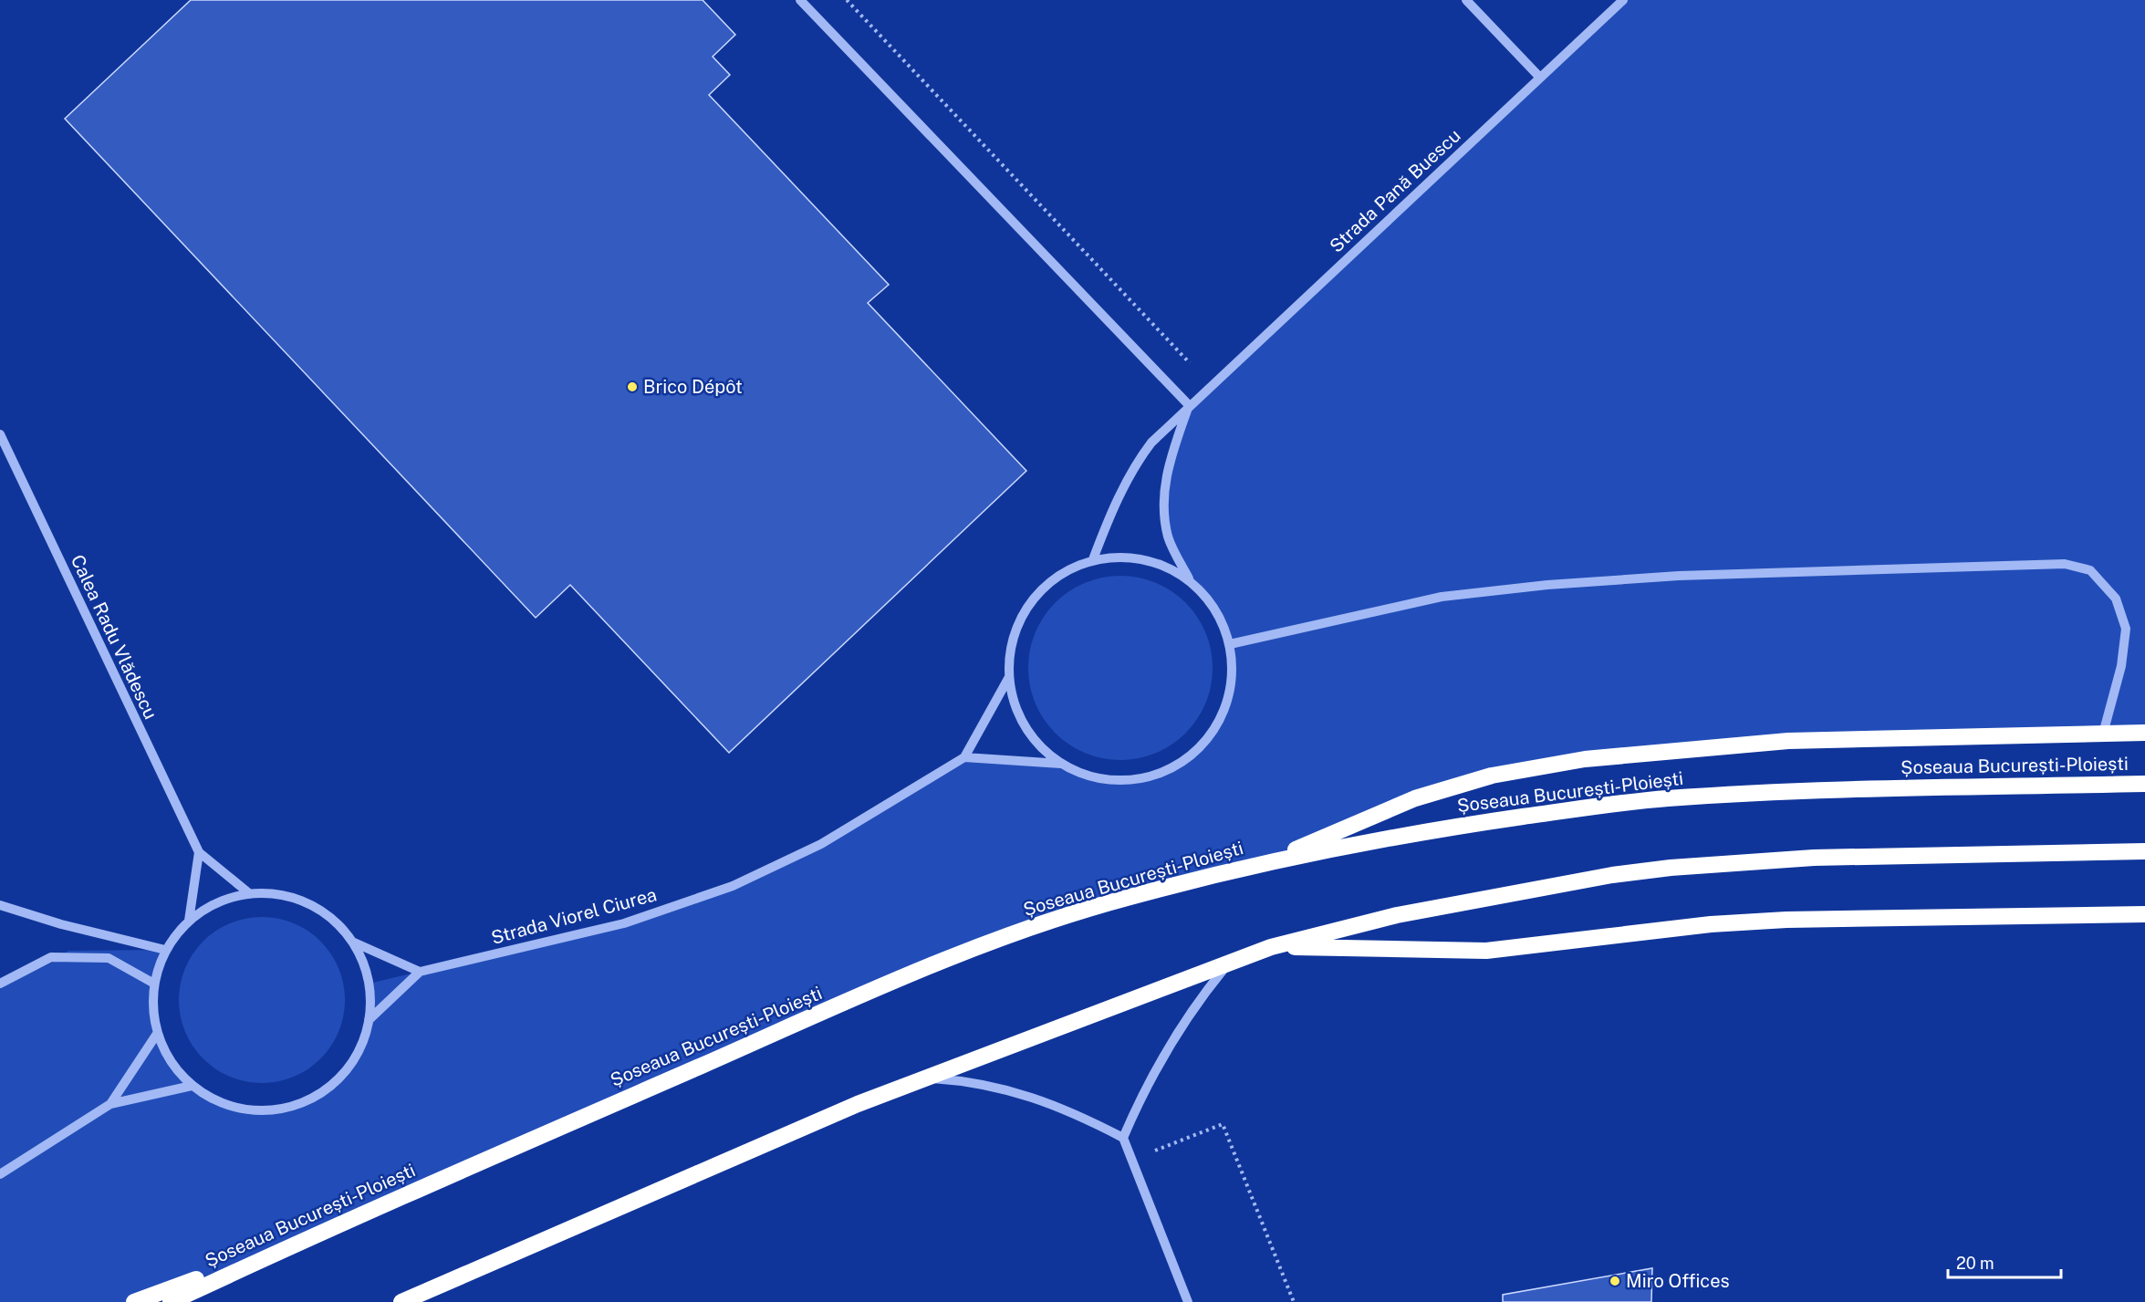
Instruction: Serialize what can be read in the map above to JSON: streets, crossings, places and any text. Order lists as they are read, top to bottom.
{
  "streets": {
    "highway": ["Șoseaua București-Ploiești"],
    "street": ["Strada Pană Buescu", "Calea Radu Vlădescu", "Strada Viorel Ciurea"]
  },
  "places": ["Brico Dépôt", "Miro Offices"],
  "scale_bar": "20 m"
}
